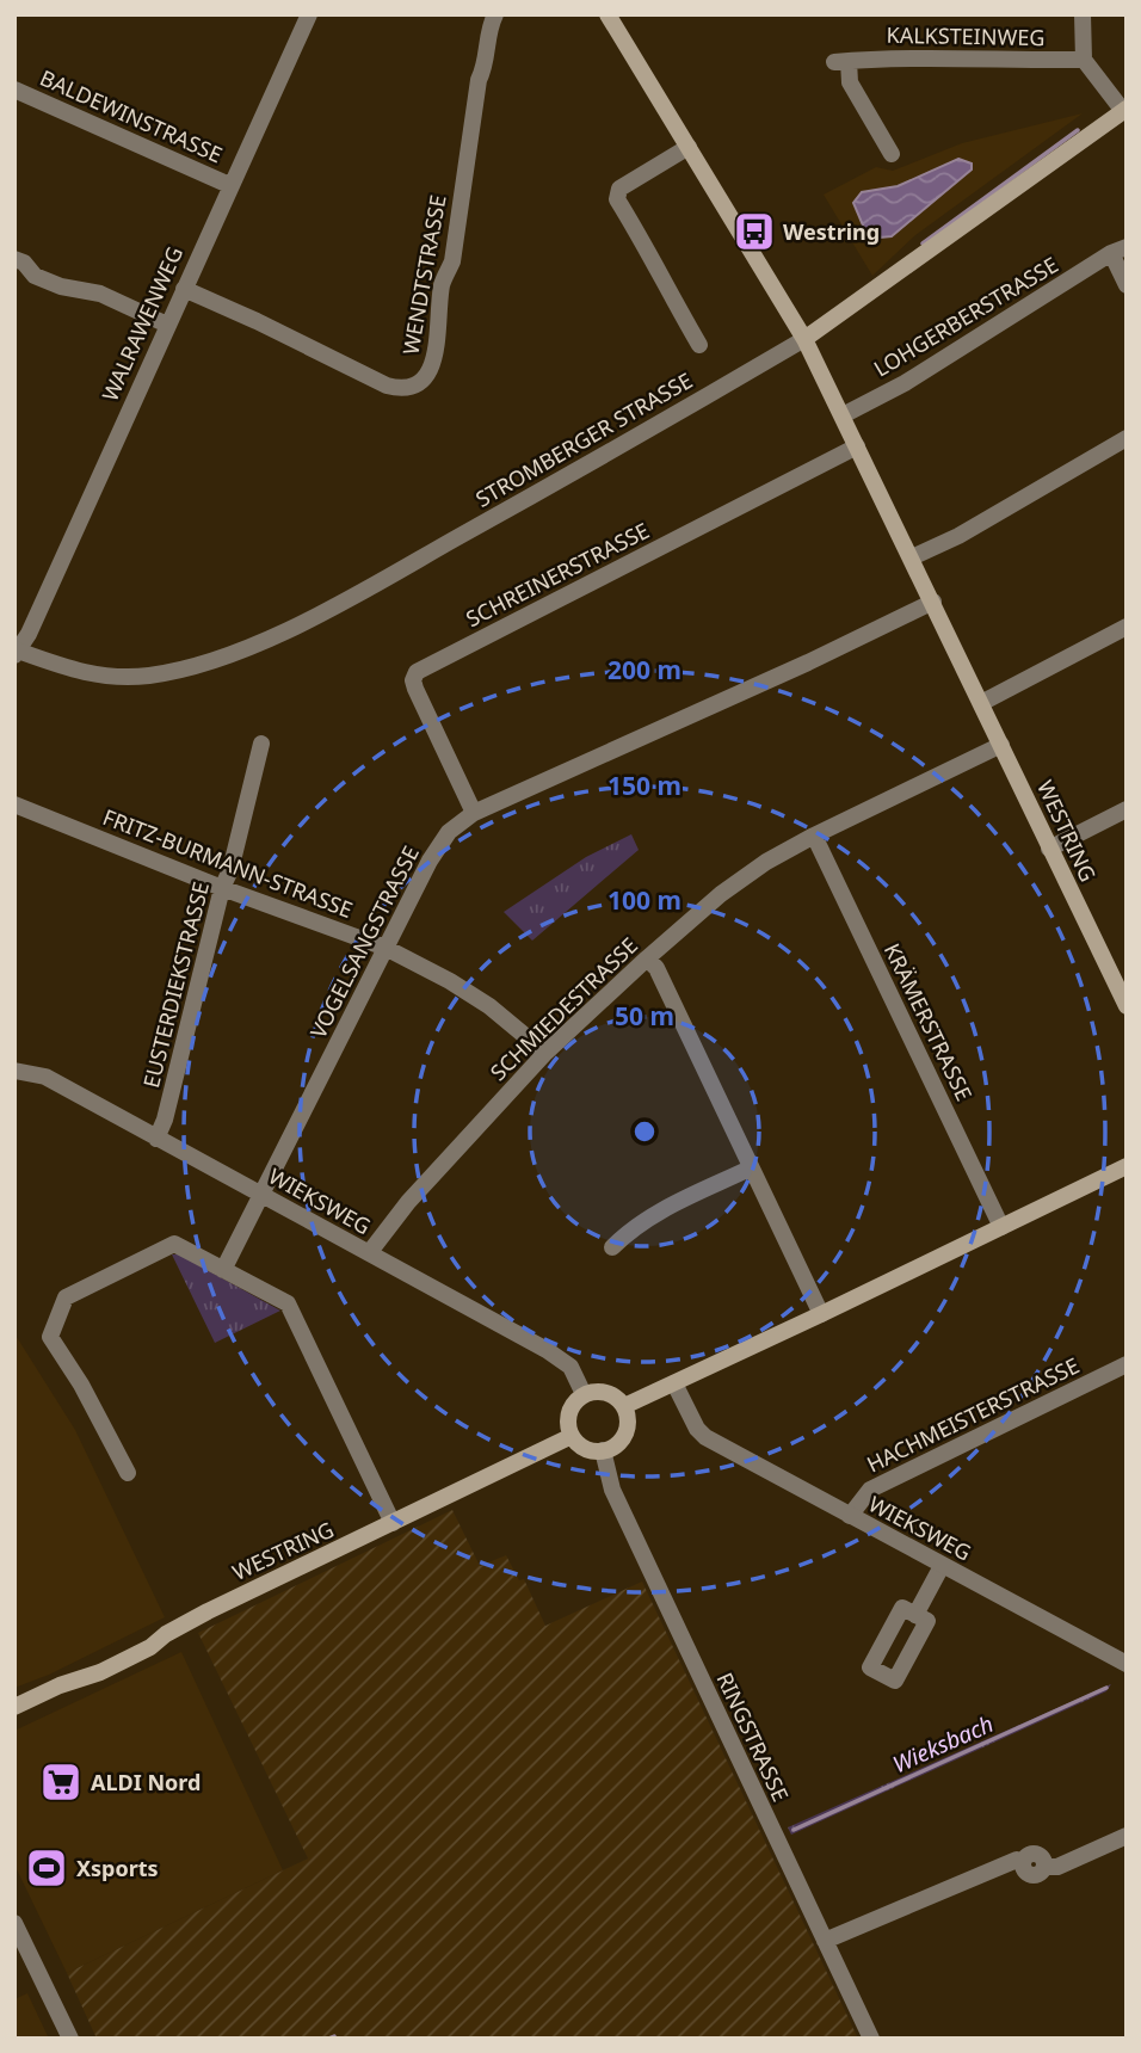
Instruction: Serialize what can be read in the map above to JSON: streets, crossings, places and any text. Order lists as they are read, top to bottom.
{
  "streets": {
    "main road": ["STROMBERGER STRASSE", "WESTRING"],
    "street": [
      "KALKSTEINWEG",
      "BALDEWINSTRASSE",
      "WENDTSTRASSE",
      "LOHGERBERSTRASSE",
      "WALRAWENWEG",
      "SCHREINERSTRASSE",
      "FRITZ-BURMANN-STRASSE",
      "VOGELSANGSTRASSE",
      "EUSTERDIEKSTRASSE",
      "SCHMIEDESTRASSE",
      "KRÄMERSTRASSE",
      "WIEKSWEG",
      "HACHMEISTERSTRASSE",
      "RINGSTRASSE"
    ]
  },
  "crossings": [
    ["BALDEWINSTRASSE", "WALRAWENWEG"],
    ["WENDTSTRASSE", "WALRAWENWEG"],
    ["LOHGERBERSTRASSE", "WESTRING"],
    ["WALRAWENWEG", "STROMBERGER STRASSE"],
    ["STROMBERGER STRASSE", "WESTRING"],
    ["SCHREINERSTRASSE", "WESTRING"],
    ["SCHREINERSTRASSE", "VOGELSANGSTRASSE"],
    ["WESTRING", "VOGELSANGSTRASSE"],
    ["WESTRING", "SCHMIEDESTRASSE"],
    ["WESTRING", "WIEKSWEG"],
    ["WESTRING", "RINGSTRASSE"],
    ["FRITZ-BURMANN-STRASSE", "VOGELSANGSTRASSE"],
    ["FRITZ-BURMANN-STRASSE", "EUSTERDIEKSTRASSE"],
    ["FRITZ-BURMANN-STRASSE", "SCHMIEDESTRASSE"],
    ["VOGELSANGSTRASSE", "WIEKSWEG"],
    ["EUSTERDIEKSTRASSE", "WIEKSWEG"],
    ["SCHMIEDESTRASSE", "KRÄMERSTRASSE"],
    ["SCHMIEDESTRASSE", "WIEKSWEG"],
    ["WIEKSWEG", "HACHMEISTERSTRASSE"],
    ["WIEKSWEG", "RINGSTRASSE"]
  ],
  "water": ["Wieksbach"],
  "places": {
    "bus stop": ["Westring"],
    "supermarket": ["ALDI Nord"],
    "sports": ["Xsports"]
  },
  "rings": [
    "200 m",
    "150 m",
    "100 m",
    "50 m"
  ]
}
